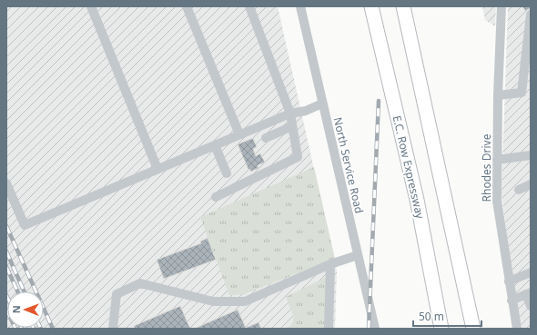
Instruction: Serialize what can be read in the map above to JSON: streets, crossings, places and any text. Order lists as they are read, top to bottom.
{
  "streets": {
    "highway": ["E.C. Row Expressway"],
    "street": ["North Service Road", "Rhodes Drive"]
  },
  "scale_bar": "50 m",
  "north": "left"
}
